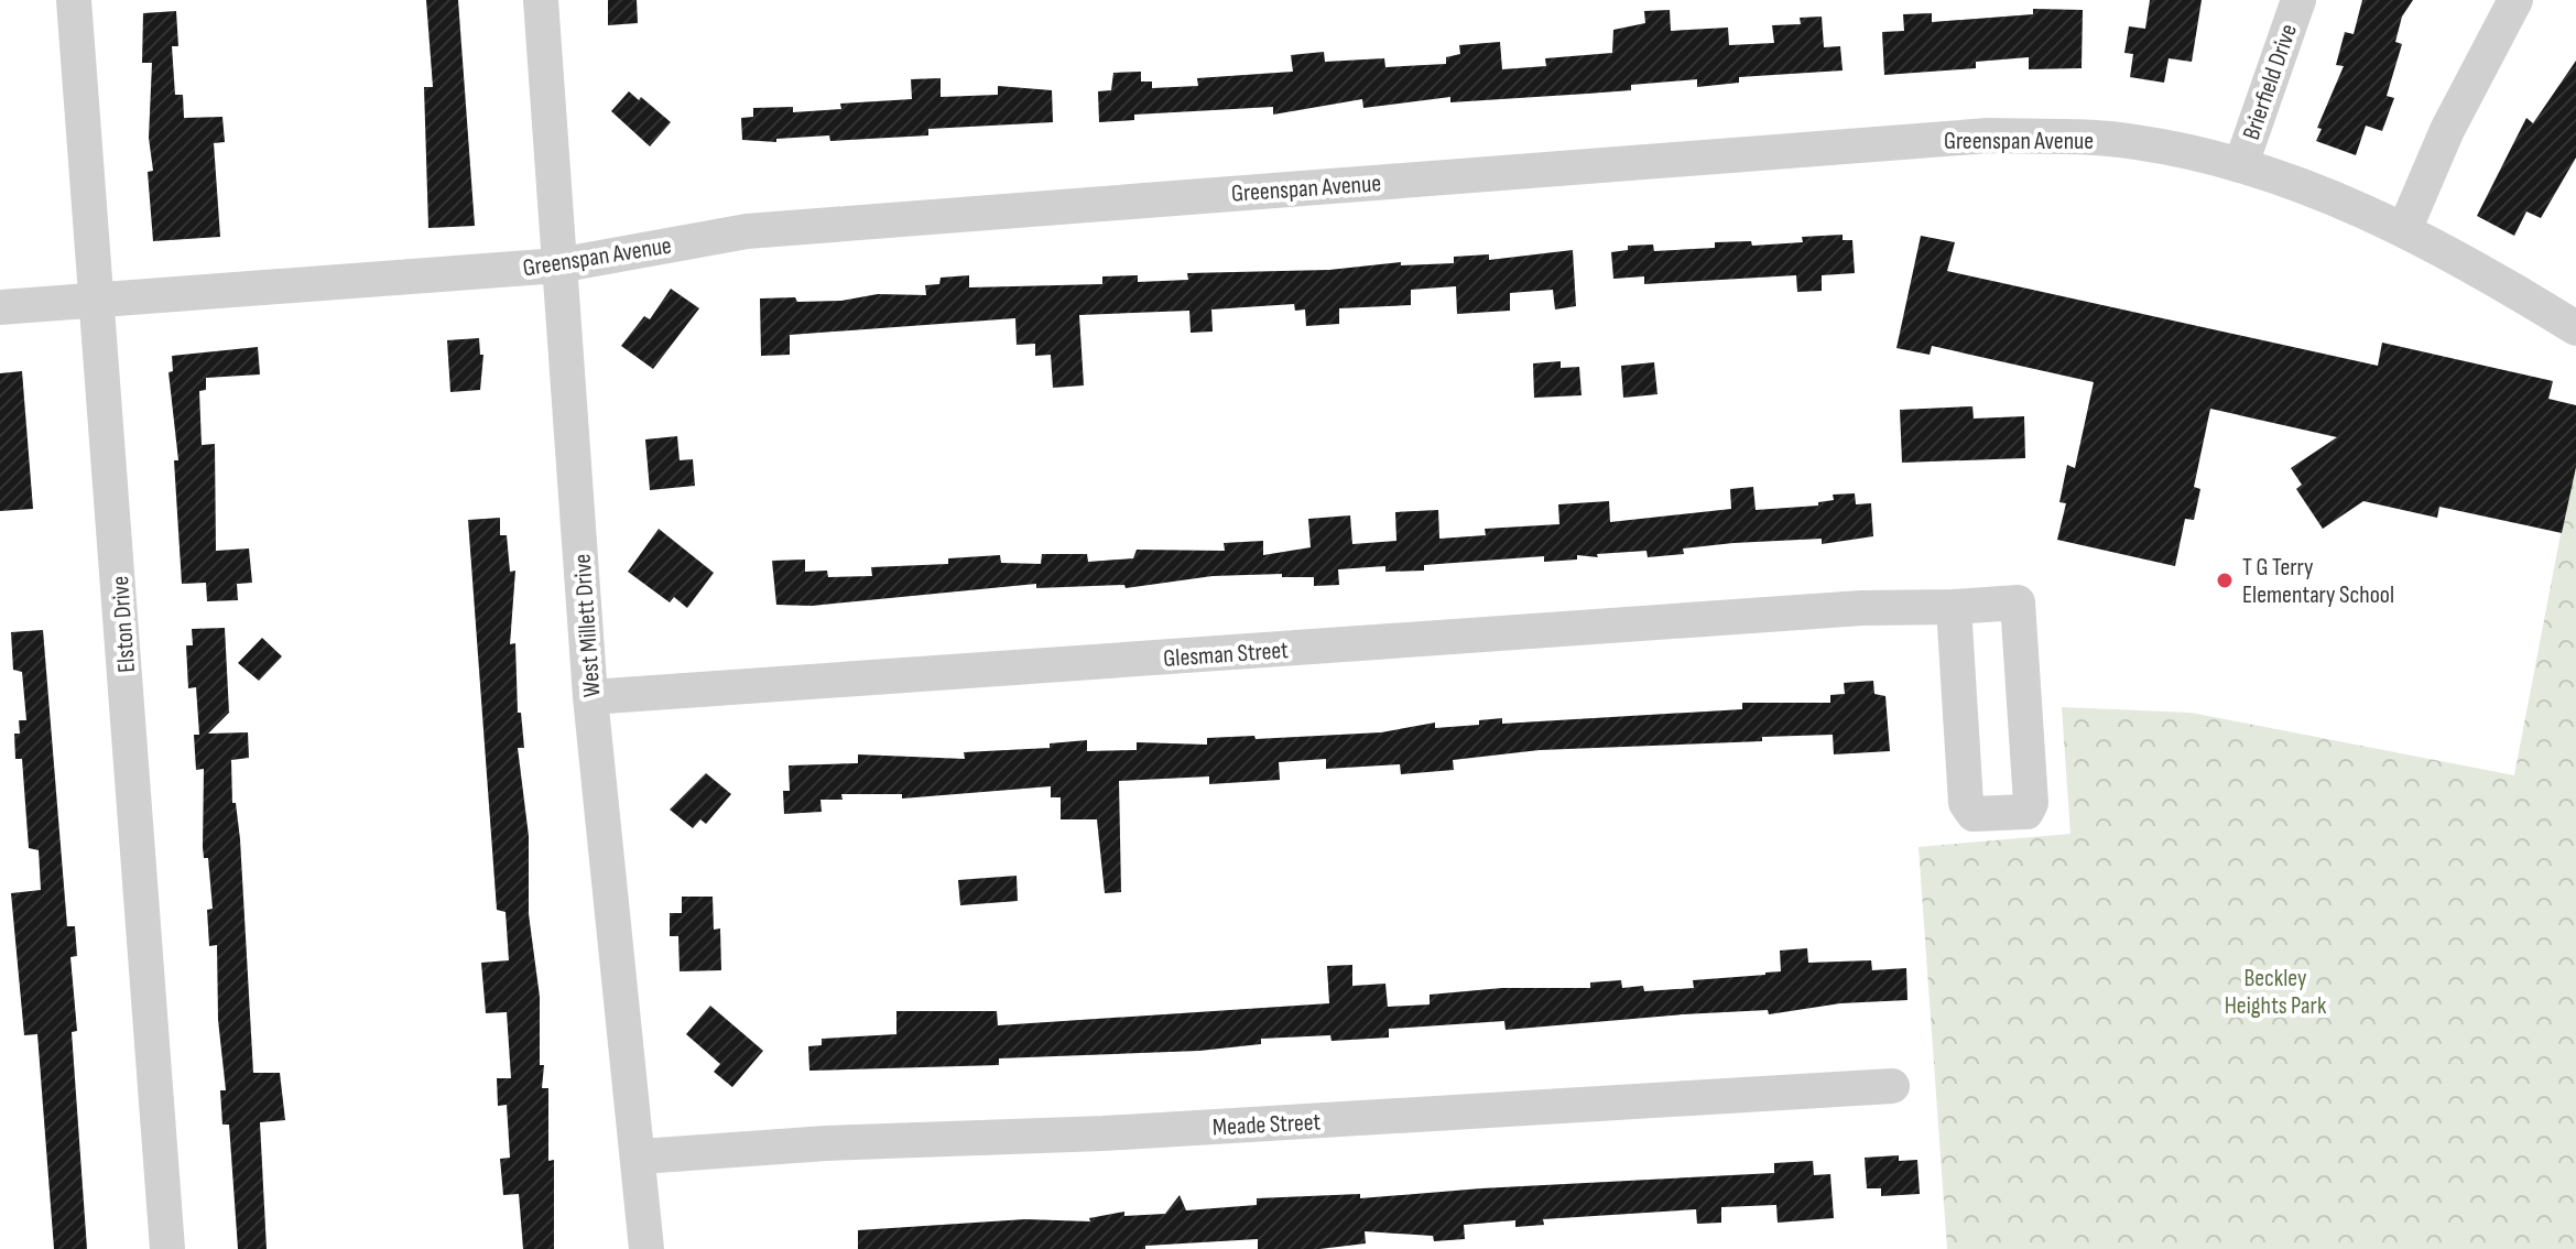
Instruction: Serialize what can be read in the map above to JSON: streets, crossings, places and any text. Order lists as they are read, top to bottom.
{
  "streets": {
    "street": [
      "Brierfield Drive",
      "Greenspan Avenue",
      "Elston Drive",
      "West Millett Drive",
      "Glesman Street",
      "Meade Street"
    ]
  },
  "crossings": [
    ["Brierfield Drive", "Greenspan Avenue"],
    ["Greenspan Avenue", "Elston Drive"],
    ["Greenspan Avenue", "West Millett Drive"],
    ["West Millett Drive", "Glesman Street"],
    ["West Millett Drive", "Meade Street"]
  ],
  "parks": ["Beckley Heights Park"],
  "places": ["T G Terry Elementary School"]
}
